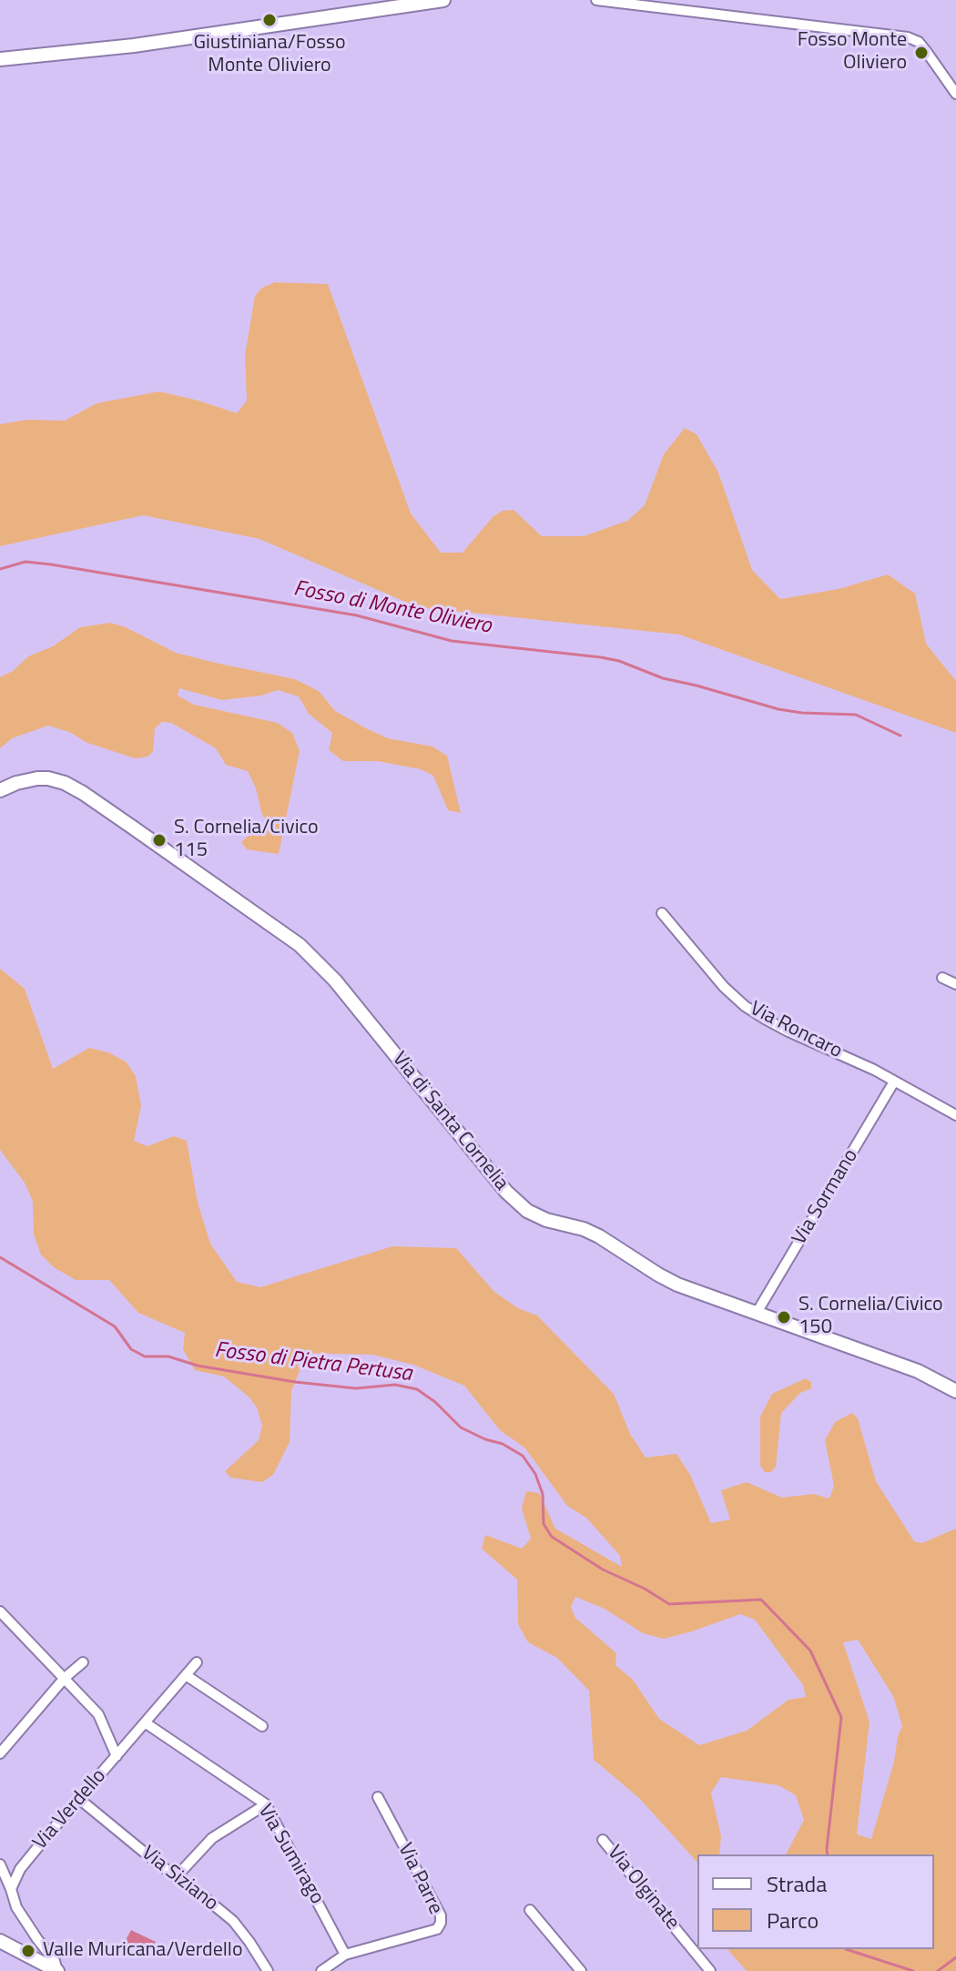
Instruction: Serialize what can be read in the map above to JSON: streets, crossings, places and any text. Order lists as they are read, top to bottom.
{
  "streets": {
    "street": [
      "Via Roncaro",
      "Via di Santa Cornelia",
      "Via Sormano",
      "Via Verdello",
      "Via Sumirago",
      "Via Siziano",
      "Via Parre",
      "Via Olginate"
    ]
  },
  "crossings": [
    ["Via Roncaro", "Via Sormano"],
    ["Via di Santa Cornelia", "Via Sormano"],
    ["Via Verdello", "Via Sumirago"],
    ["Via Verdello", "Via Siziano"],
    ["Via Sumirago", "Via Parre"]
  ],
  "water": ["Fosso di Monte Oliviero", "Fosso di Pietra Pertusa"],
  "places": [
    "Giustiniana/Fosso Monte Oliviero",
    "Fosso Monte Oliviero",
    "S. Cornelia/Civico 115",
    "S. Cornelia/Civico 150",
    "Valle Muricana/Verdello"
  ],
  "legend": ["Strada", "Parco"]
}
